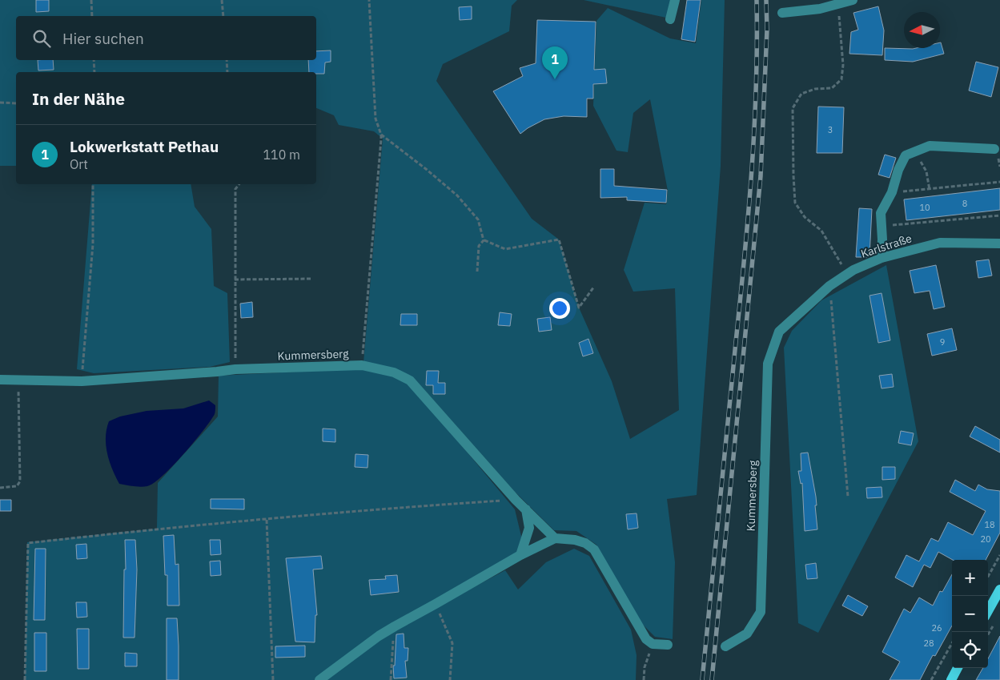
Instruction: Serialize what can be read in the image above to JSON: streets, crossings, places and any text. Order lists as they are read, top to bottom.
{
  "streets": {
    "street": ["Karlstraße", "Kummersberg"]
  },
  "crossings": [
    ["Karlstraße", "Kummersberg"]
  ],
  "house_numbers": [
    "3",
    "8",
    "10",
    "9",
    "18",
    "20",
    "26",
    "28"
  ],
  "north": "left",
  "page": {
    "search": "Hier suchen",
    "pins": "1",
    "heading": "In der Nähe",
    "list": [
      {
        "mark": "1",
        "name": "Lokwerkstatt Pethau",
        "note": "Ort",
        "value": "110 m"
      }
    ],
    "map_buttons": ["+", "−"]
  }
}
